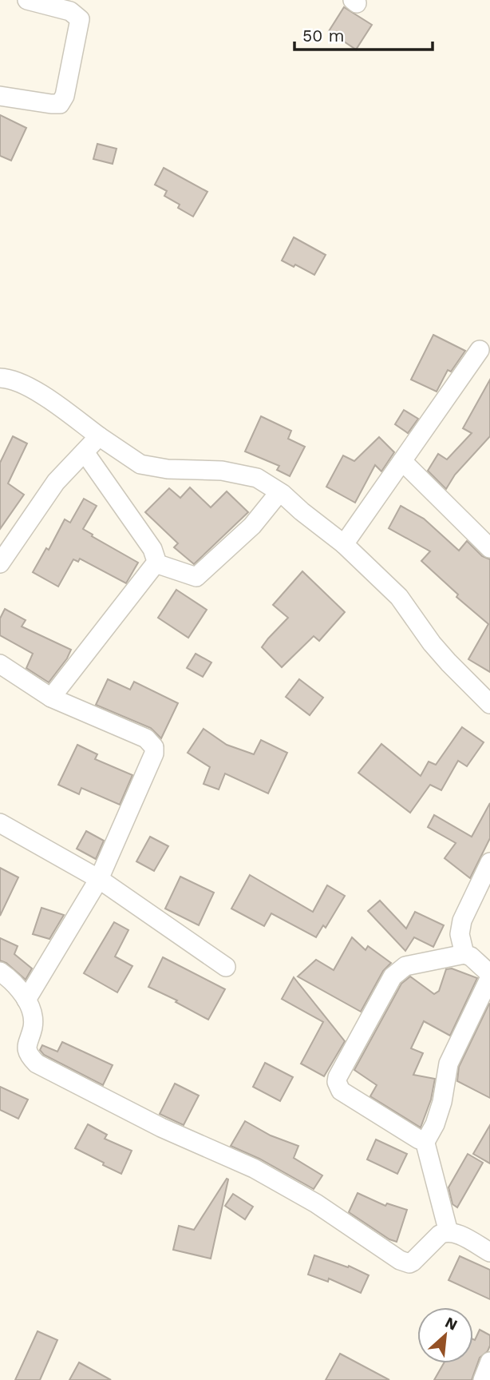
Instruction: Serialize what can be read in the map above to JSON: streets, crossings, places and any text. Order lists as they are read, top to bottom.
{
  "scale_bar": "50 m",
  "north": "top right"
}
